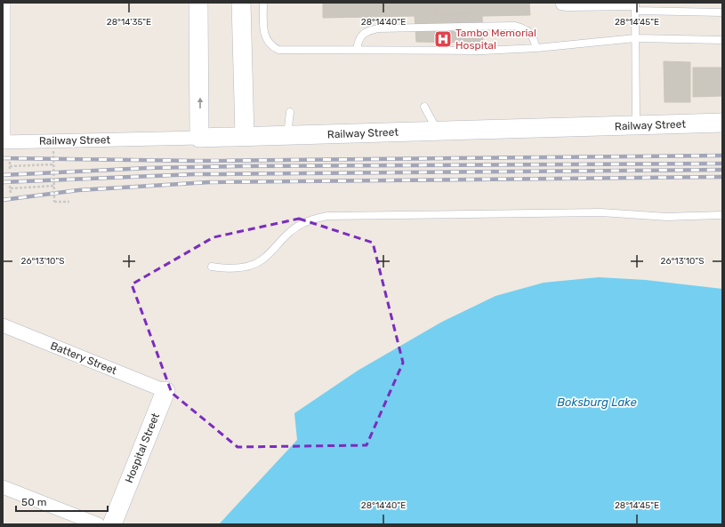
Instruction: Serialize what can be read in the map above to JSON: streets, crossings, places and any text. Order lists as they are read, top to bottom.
{
  "streets": {
    "street": ["Railway Street", "Battery Street", "Hospital Street"]
  },
  "crossings": [
    ["Battery Street", "Hospital Street"]
  ],
  "water": ["Boksburg Lake"],
  "places": {
    "hospital": ["Tambo Memorial Hospital"]
  },
  "scale_bar": "50 m",
  "coordinates": [
    "28°14'35\"E",
    "28°14'40\"E",
    "28°14'45\"E",
    "26°13'10\"S"
  ]
}
